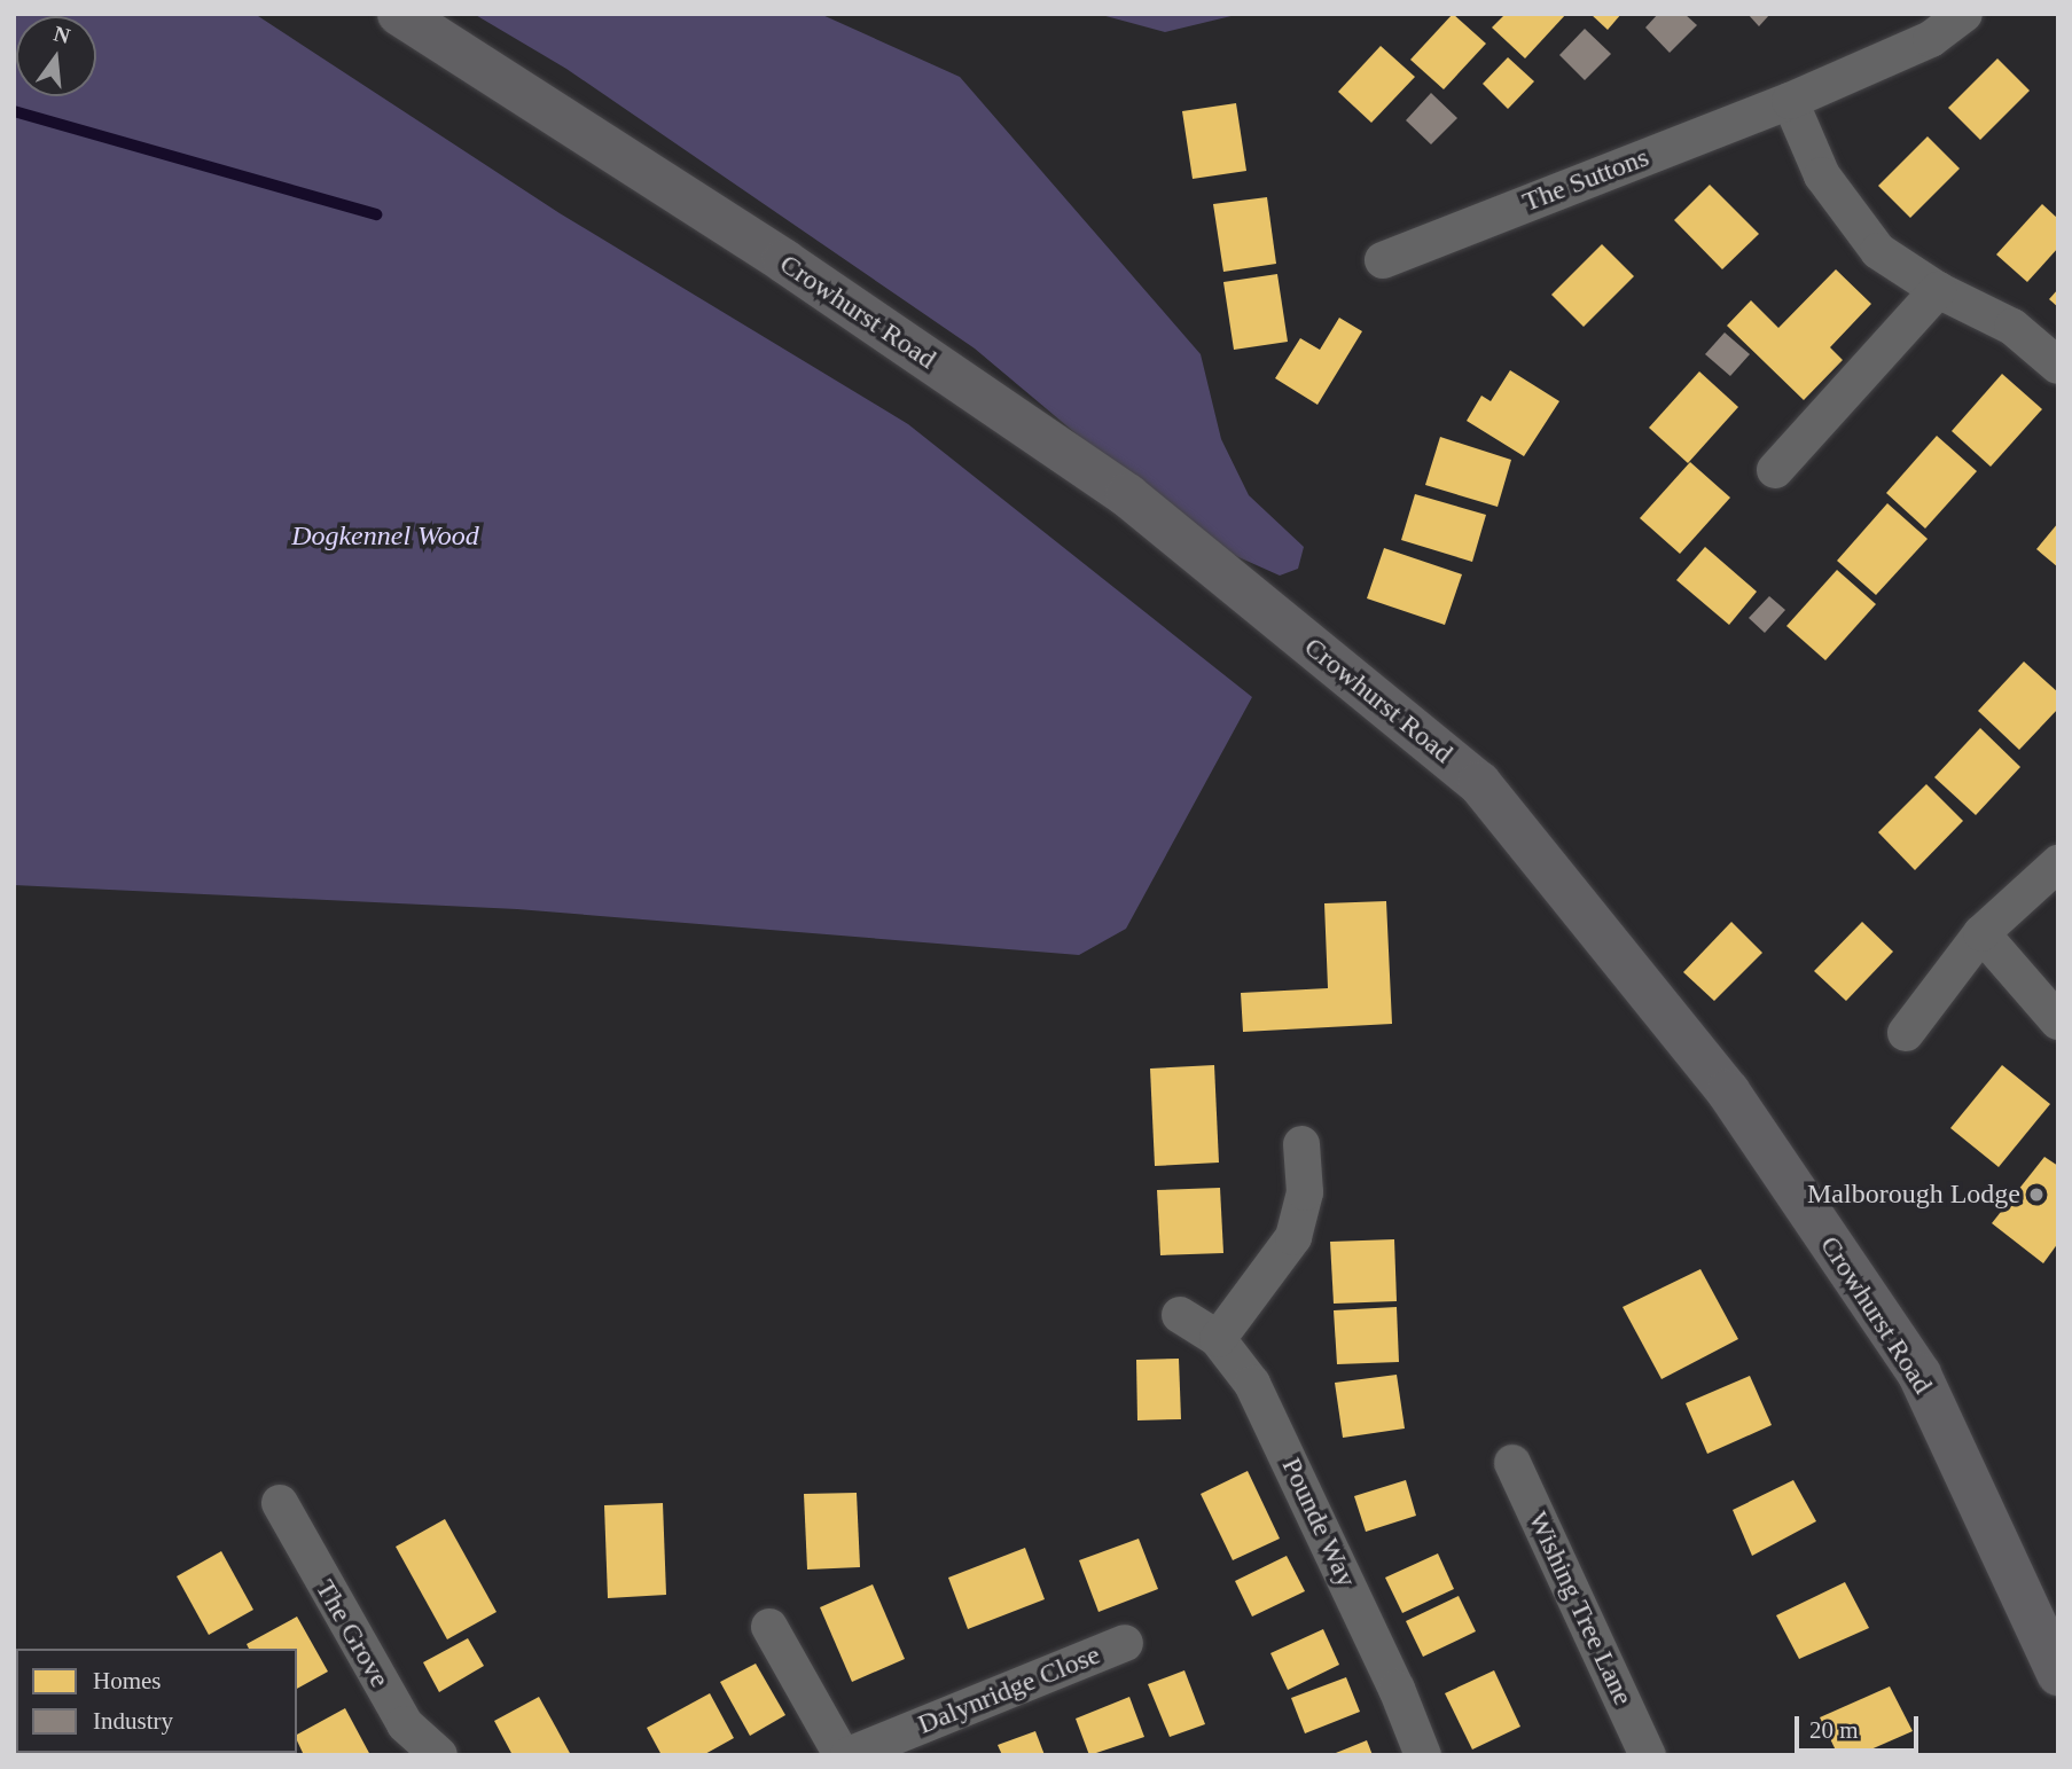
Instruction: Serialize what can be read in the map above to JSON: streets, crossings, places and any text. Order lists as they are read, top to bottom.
{
  "streets": {
    "main road": ["Crowhurst Road"],
    "street": [
      "The Suttons",
      "Pounde Way",
      "Wishing Tree Lane",
      "The Grove",
      "Dalynridge Close"
    ]
  },
  "parks": ["Dogkennel Wood"],
  "places": ["Malborough Lodge"],
  "legend": ["Homes", "Industry"],
  "scale_bar": "20 m",
  "north": "top"
}
